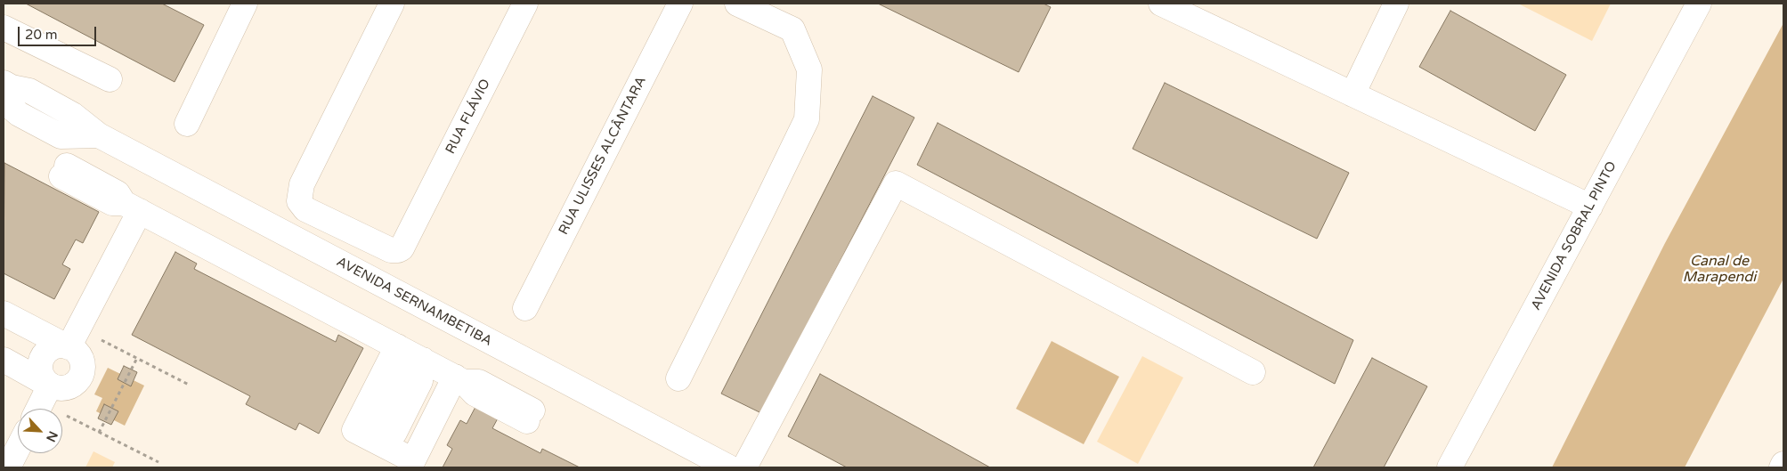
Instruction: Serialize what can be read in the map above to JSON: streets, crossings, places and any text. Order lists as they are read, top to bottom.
{
  "streets": {
    "street": [
      "RUA FLÁVIO",
      "RUA ULISSES ALCÂNTARA",
      "AVENIDA SOBRAL PINTO",
      "AVENIDA SERNAMBETIBA"
    ]
  },
  "water": ["Canal de Marapendi"],
  "scale_bar": "20 m",
  "north": "bottom right"
}
